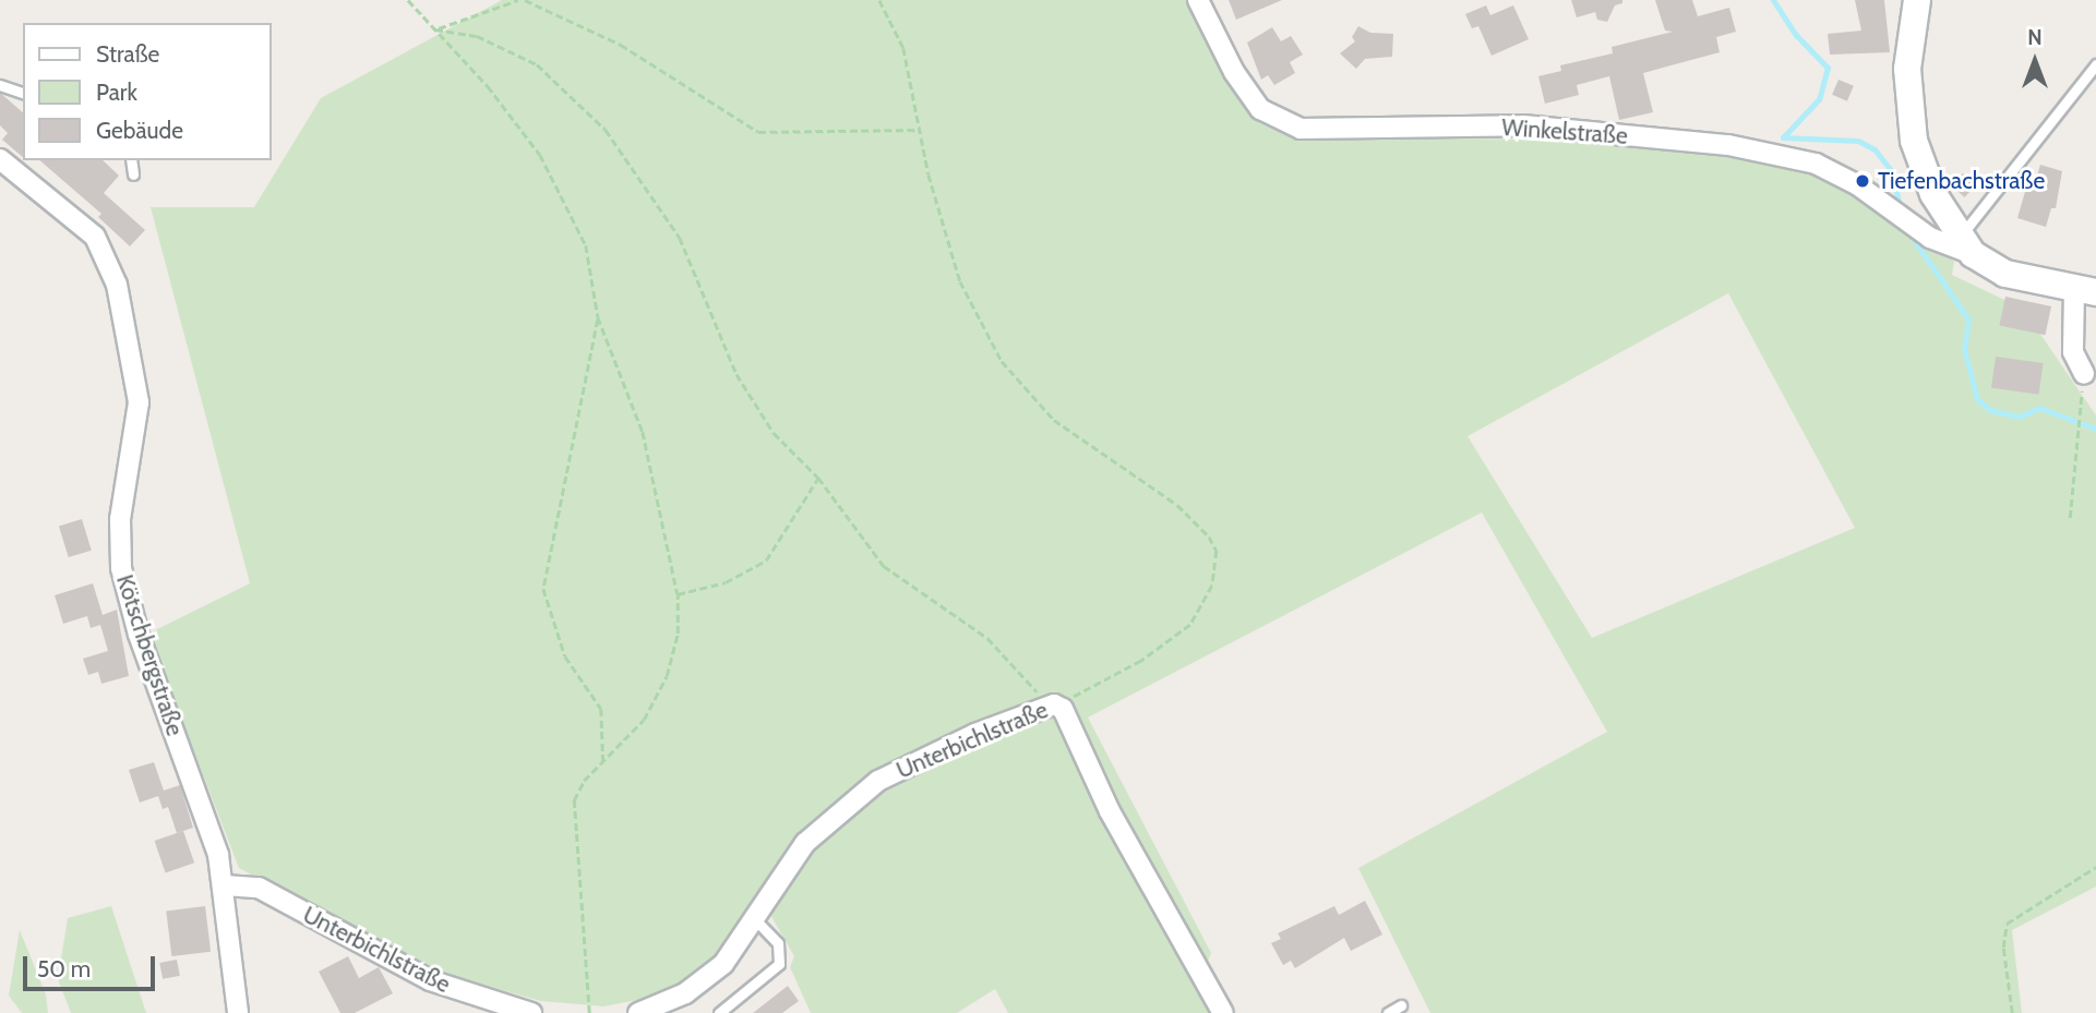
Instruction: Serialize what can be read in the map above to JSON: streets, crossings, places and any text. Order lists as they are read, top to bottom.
{
  "streets": {
    "street": ["Winkelstraße", "Kötschbergstraße", "Unterbichlstraße"]
  },
  "crossings": [
    ["Kötschbergstraße", "Unterbichlstraße"]
  ],
  "places": ["Tiefenbachstraße"],
  "legend": ["Straße", "Park", "Gebäude"],
  "scale_bar": "50 m",
  "north": "top"
}
